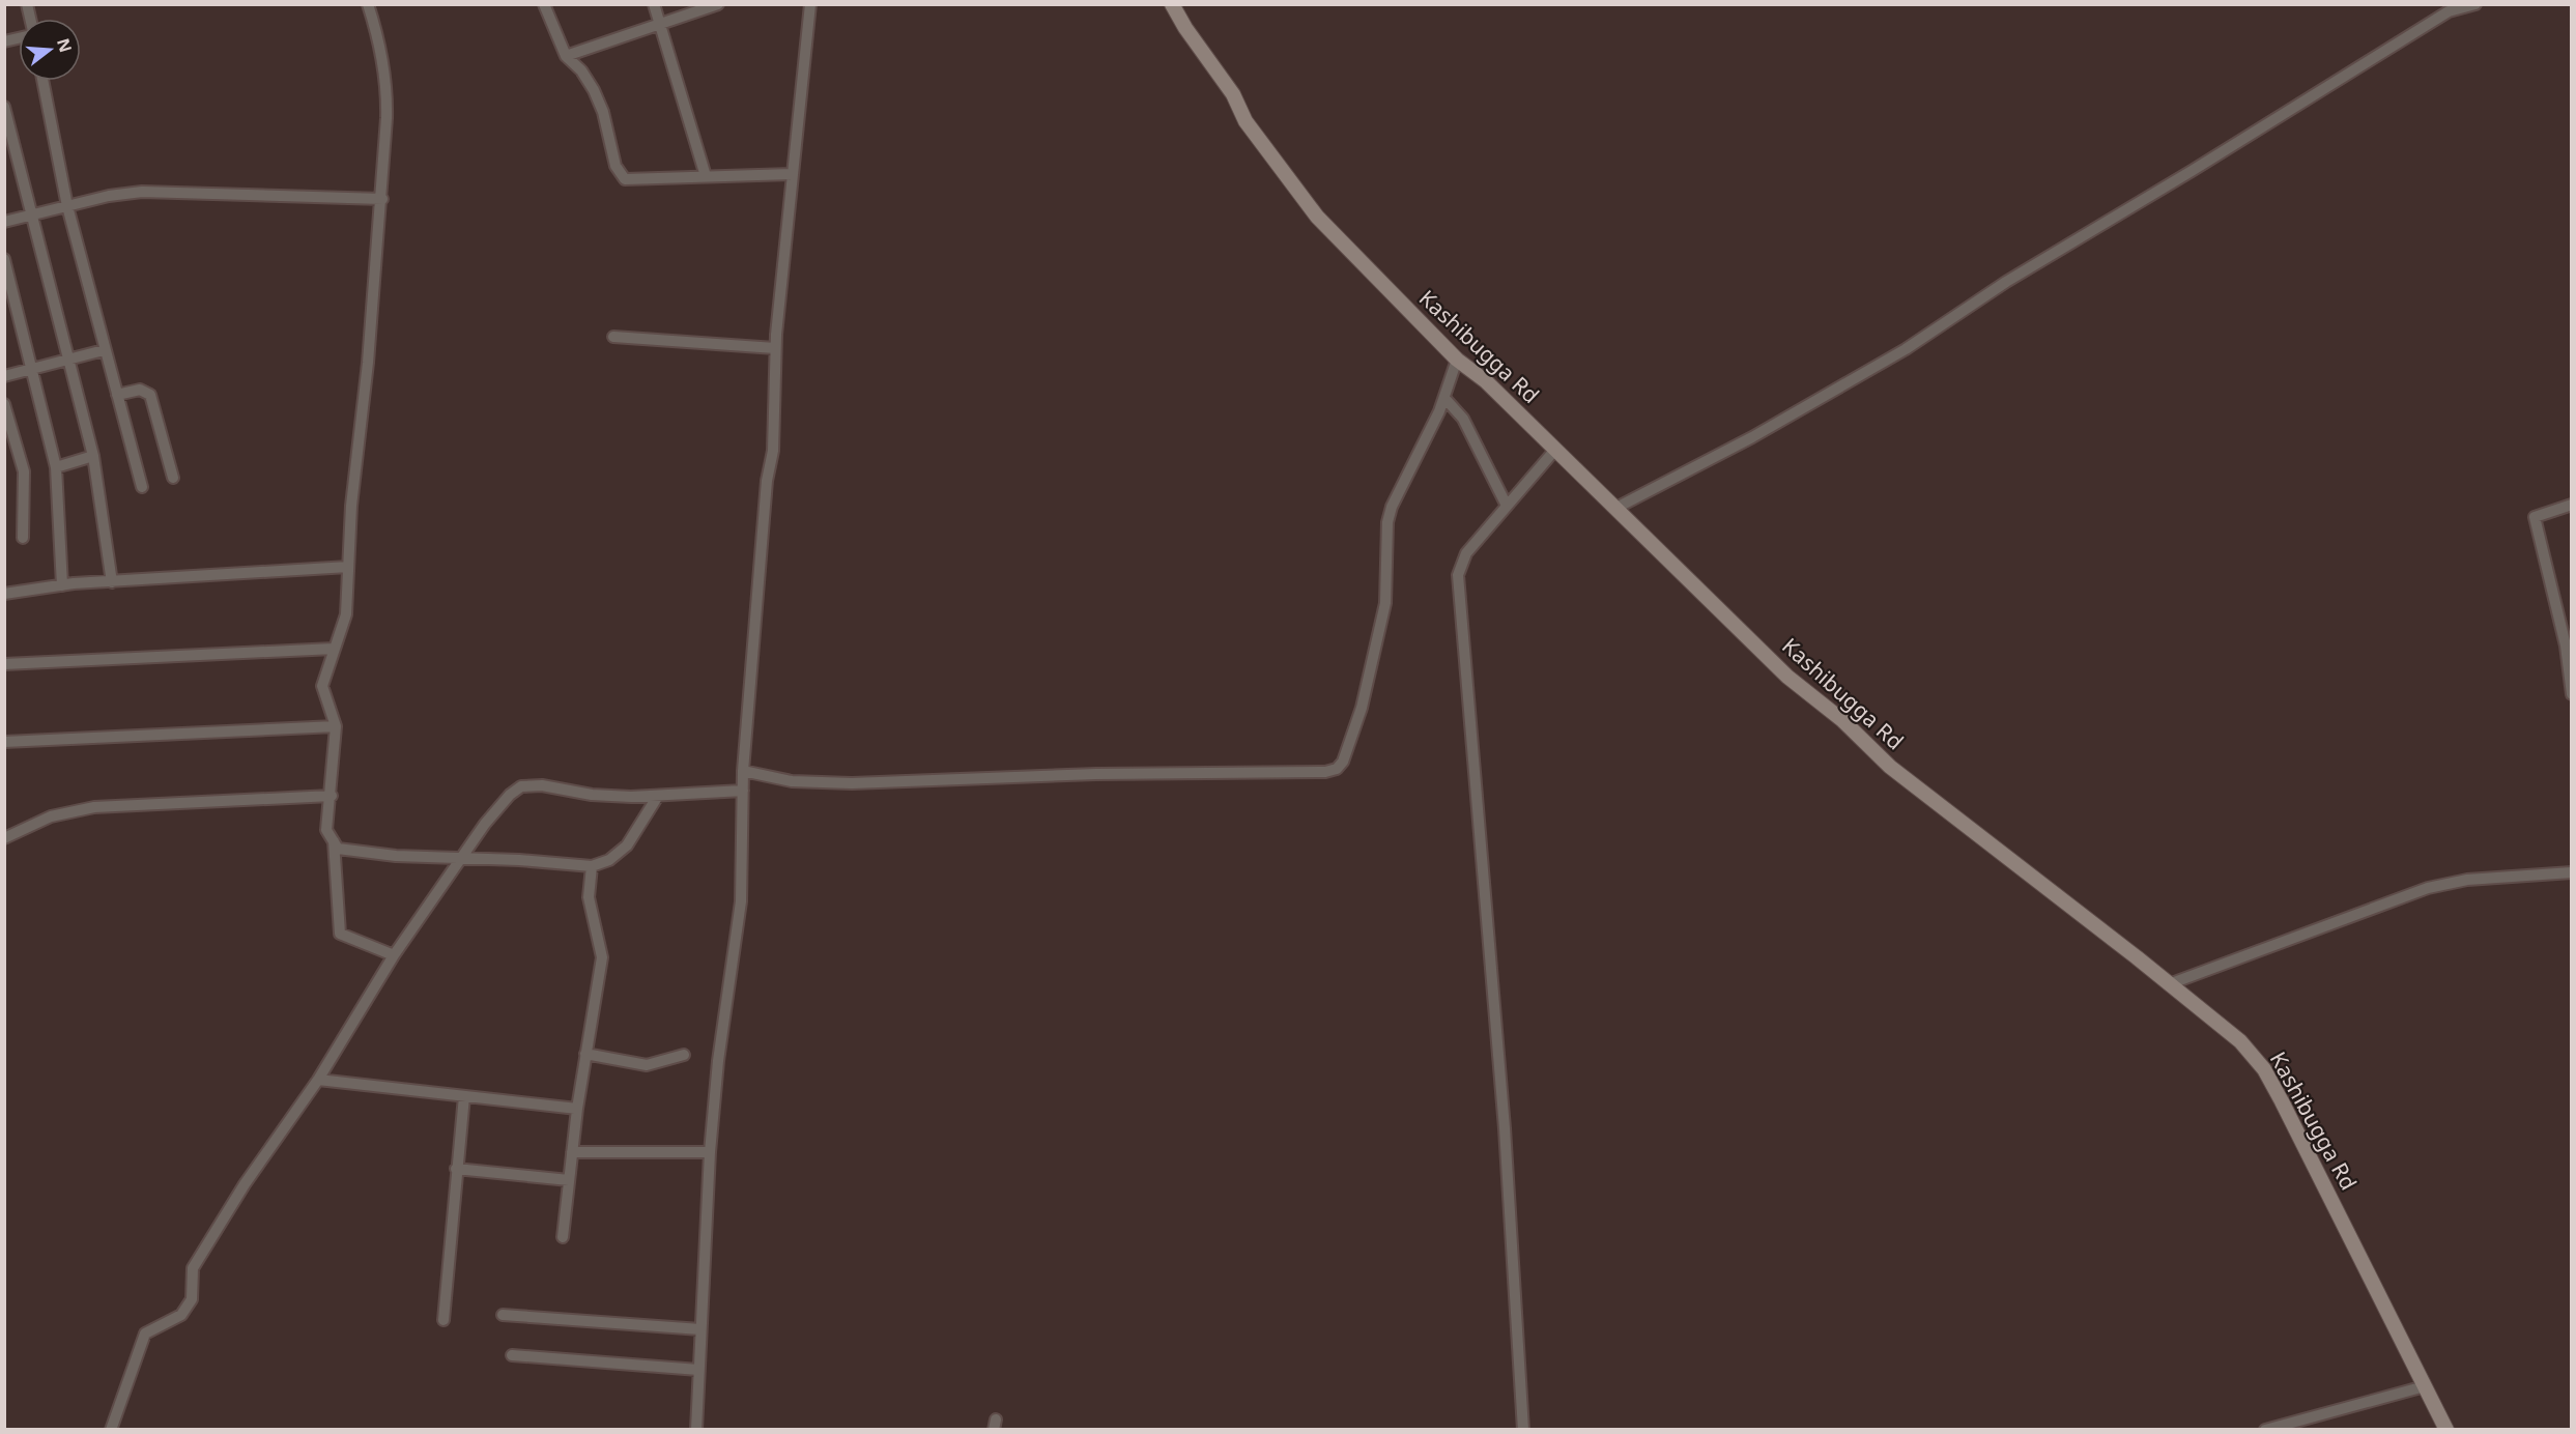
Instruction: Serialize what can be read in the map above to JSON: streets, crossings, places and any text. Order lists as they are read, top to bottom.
{
  "streets": {
    "main road": ["Kashibugga Rd"]
  },
  "north": "right"
}
